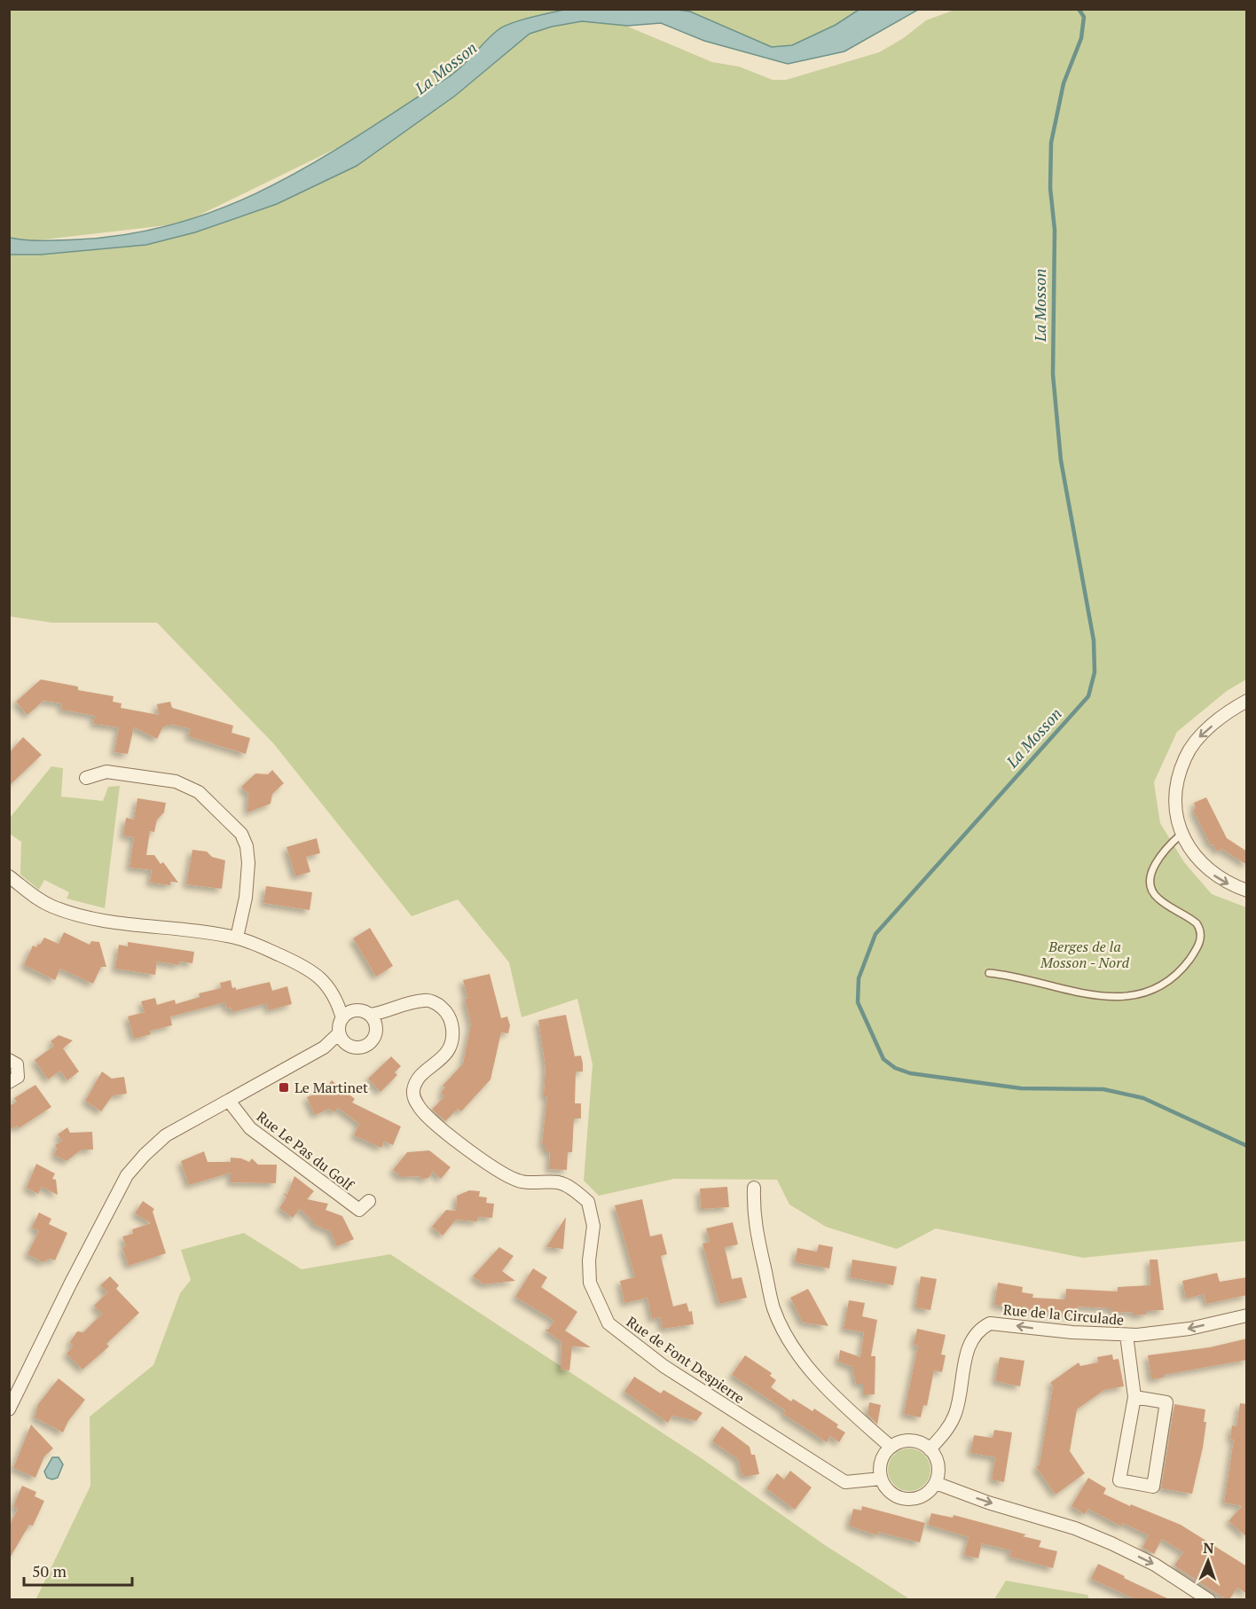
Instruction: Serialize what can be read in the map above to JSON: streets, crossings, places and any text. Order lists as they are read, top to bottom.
{
  "streets": {
    "street": ["Rue Le Pas du Golf", "Rue de la Circulade", "Rue de Font Despierre"]
  },
  "crossings": [
    ["Rue de la Circulade", "Rue de Font Despierre"]
  ],
  "one_way": ["Rue de la Circulade"],
  "water": ["La Mosson"],
  "parks": ["Berges de la Mosson - Nord"],
  "places": {
    "transit": ["Le Martinet"]
  },
  "scale_bar": "50 m",
  "north": "top"
}
